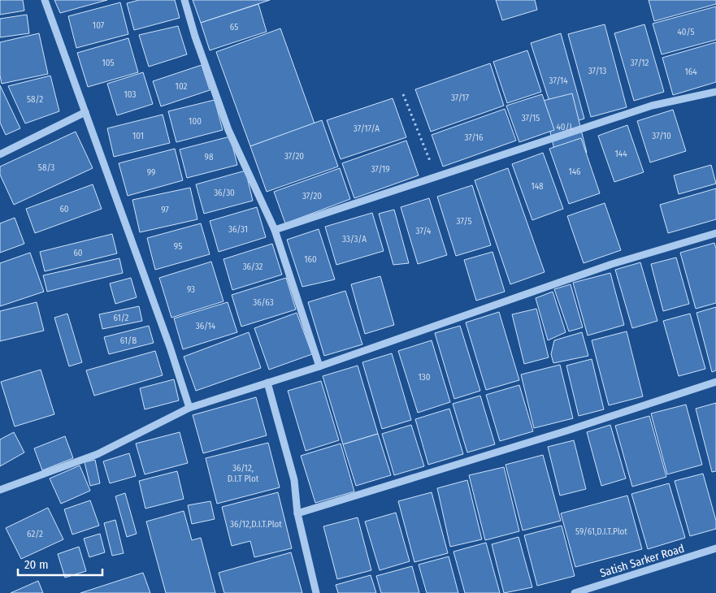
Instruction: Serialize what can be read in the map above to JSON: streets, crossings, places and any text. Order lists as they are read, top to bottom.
{
  "streets": {
    "street": ["Satish Sarker Road"]
  },
  "house_numbers": [
    "107",
    "65",
    "40/5",
    "105",
    "37/12",
    "37/13",
    "164",
    "37/14",
    "102",
    "103",
    "37/17",
    "58/2",
    "37/15",
    "100",
    "40/L",
    "37/17/A",
    "101",
    "37/10",
    "37/16",
    "144",
    "37/20",
    "98",
    "58/3",
    "37/19",
    "146",
    "99",
    "148",
    "36/30",
    "37/20",
    "60",
    "97",
    "37/5",
    "36/31",
    "37/4",
    "33/3/A",
    "95",
    "60",
    "160",
    "36/32",
    "93",
    "36/63",
    "61/2",
    "36/14",
    "61/B",
    "130",
    "36/12, D.I.T Plot",
    "36/12,D.I.T.Plot",
    "59/61,D.I.T.Plot",
    "62/2"
  ],
  "scale_bar": "20 m"
}
